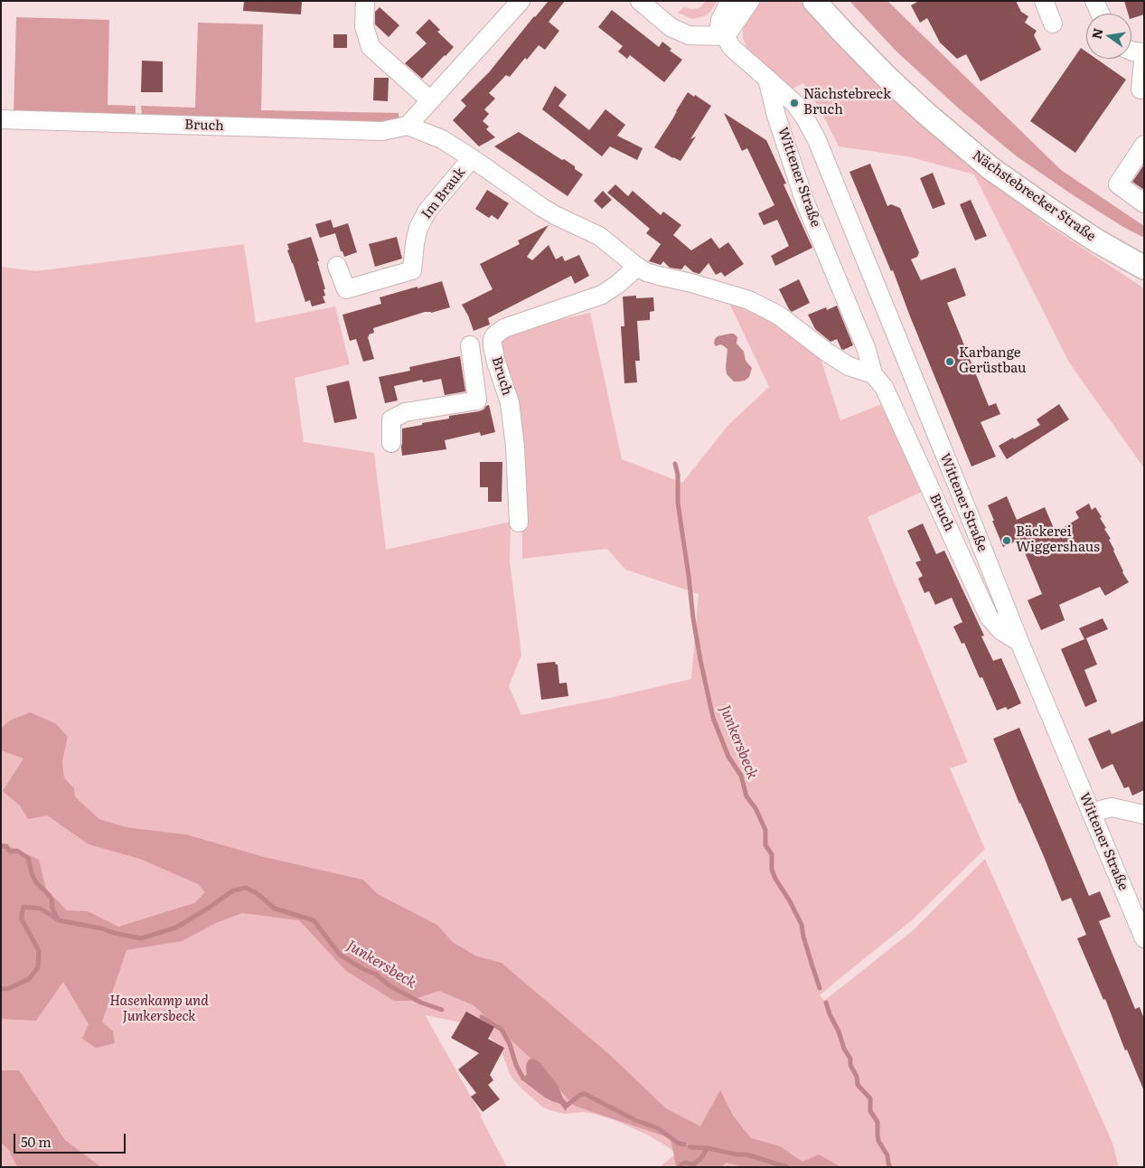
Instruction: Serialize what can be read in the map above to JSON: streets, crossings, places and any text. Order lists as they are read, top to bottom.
{
  "streets": {
    "main road": ["Nächstebrecker Straße"],
    "street": ["Bruch", "Wittener Straße", "Im Brauk"]
  },
  "crossings": [
    ["Bruch", "Wittener Straße"]
  ],
  "water": ["Junkersbeck"],
  "parks": ["Hasenkamp und Junkersbeck"],
  "places": ["Nächstebreck Bruch", "Karbange Gerüstbau", "Bäckerei Wiggershaus"],
  "scale_bar": "50 m",
  "north": "left"
}
